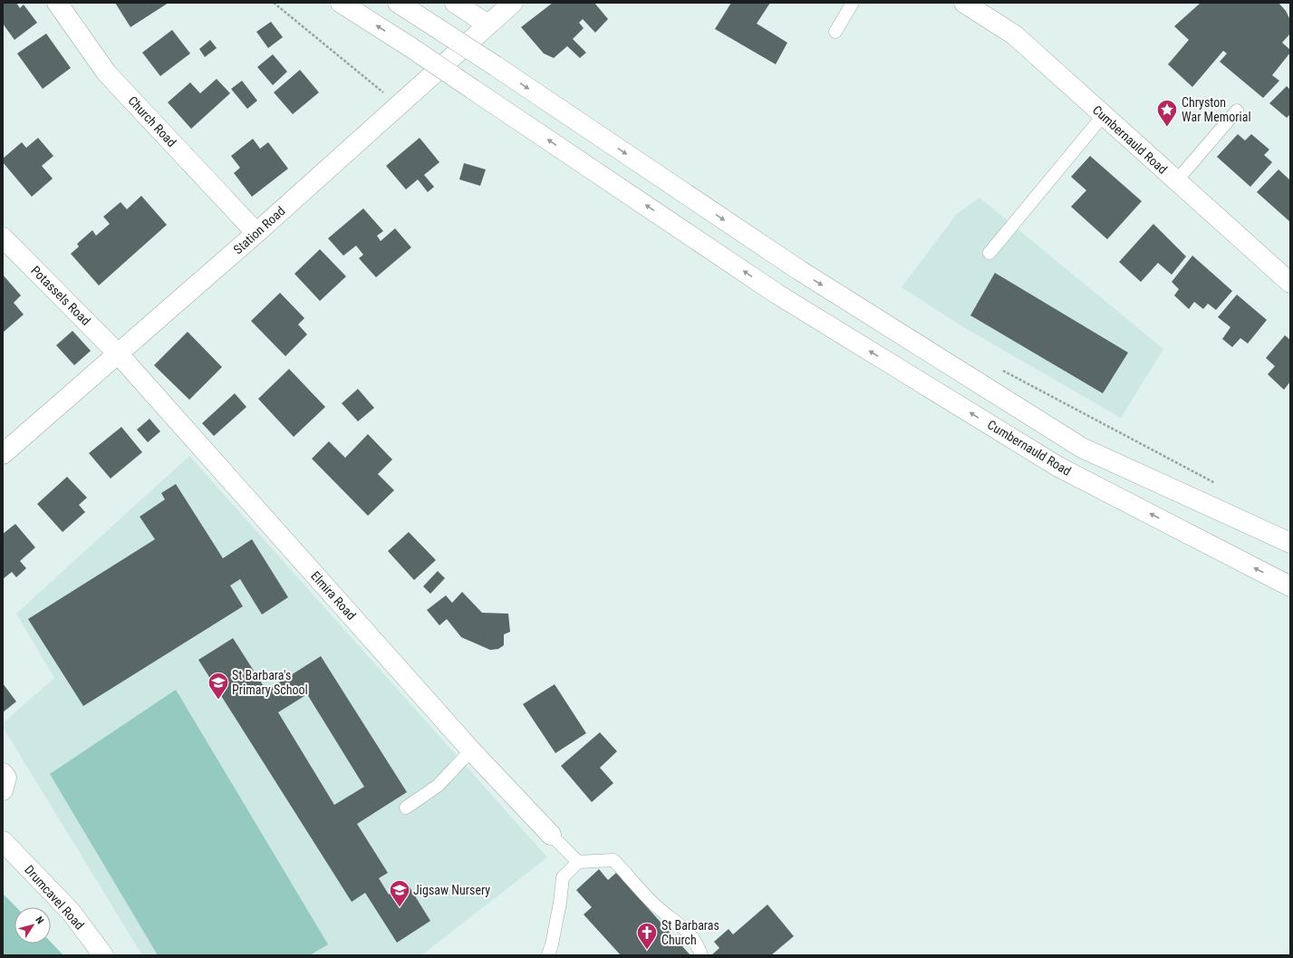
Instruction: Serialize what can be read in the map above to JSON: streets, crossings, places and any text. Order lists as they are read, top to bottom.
{
  "streets": {
    "main road": [
      "Church Road",
      "Cumbernauld Road",
      "Station Road",
      "Potassels Road",
      "Elmira Road",
      "Drumcavel Road"
    ]
  },
  "crossings": [
    ["Church Road", "Station Road"],
    ["Station Road", "Potassels Road"],
    ["Station Road", "Elmira Road"],
    ["Potassels Road", "Elmira Road"]
  ],
  "places": {
    "place": ["Chryston War Memorial"],
    "school or university": ["St Barbara's Primary School", "Jigsaw Nursery"],
    "church": ["St Barbaras Church"]
  },
  "north": "top right"
}
